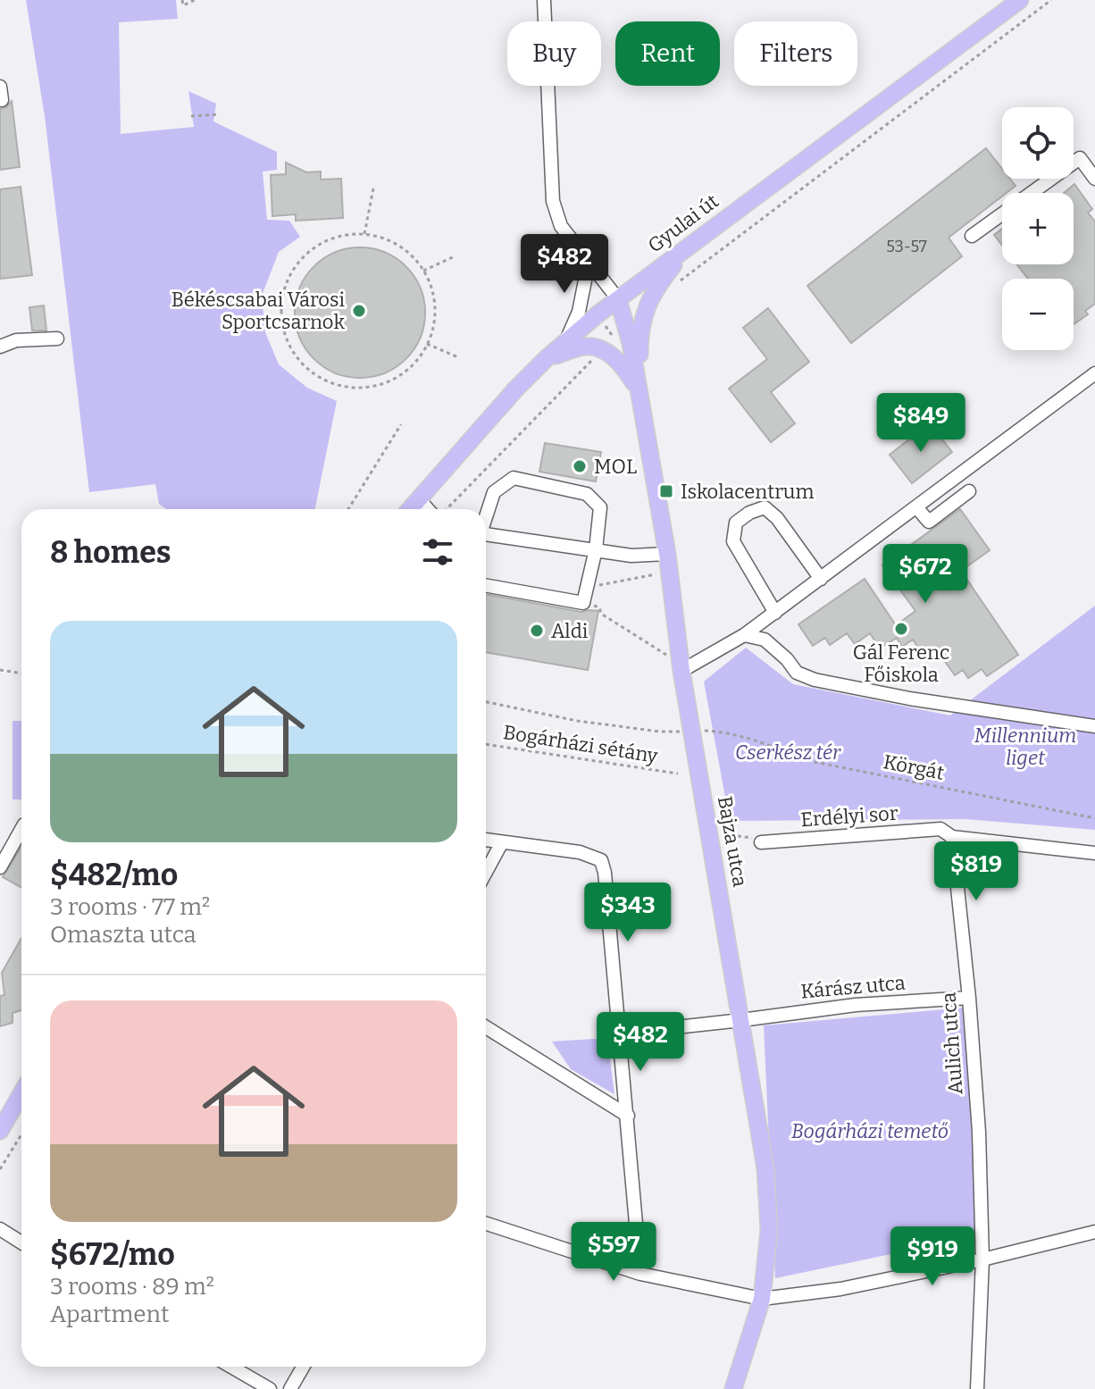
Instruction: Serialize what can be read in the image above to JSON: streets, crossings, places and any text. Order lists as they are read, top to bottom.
{
  "streets": {
    "main road": ["Gyulai út", "Bajza utca"],
    "street": ["Erdélyi sor", "Kárász utca", "Aulich utca"],
    "path": ["Bogárházi sétány", "Körgát"]
  },
  "crossings": [
    ["Gyulai út", "Bajza utca"],
    ["Erdélyi sor", "Aulich utca"],
    ["Bajza utca", "Kárász utca"],
    ["Kárász utca", "Aulich utca"]
  ],
  "parks": ["Millennium liget", "Cserkész tér", "Bogárházi temető"],
  "places": {
    "other": [
      "Békéscsabai Városi Sportcsarnok",
      "MOL",
      "Gál Ferenc Főiskola",
      "Aldi"
    ],
    "transit": ["Iskolacentrum"]
  },
  "house_numbers": ["53-57"],
  "page": {
    "chip": ["Buy", "Rent", "Filters"],
    "map_buttons": ["+", "−"],
    "price": [
      "$482",
      "$849",
      "$672",
      "$819",
      "$343",
      "$482",
      "$597",
      "$919"
    ],
    "heading": "8 homes",
    "list": [
      {
        "name": "$482/mo",
        "note": "3 rooms · 77 m² · Omaszta utca"
      },
      {
        "name": "$672/mo",
        "note": "3 rooms · 89 m² · Apartment"
      }
    ]
  }
}
